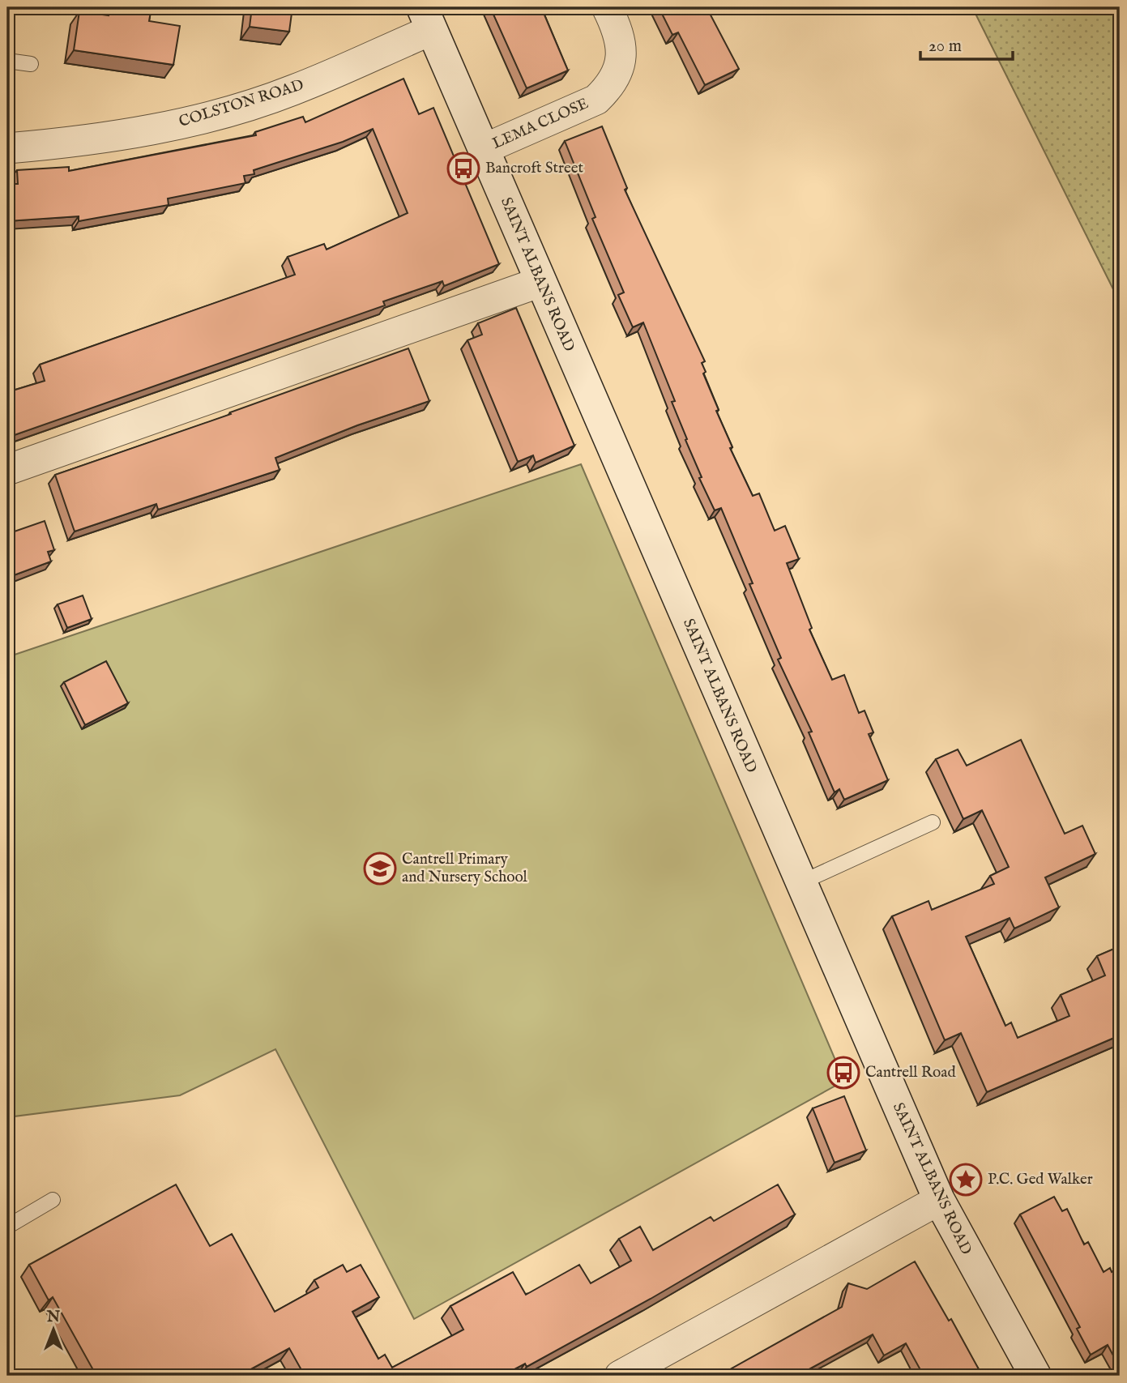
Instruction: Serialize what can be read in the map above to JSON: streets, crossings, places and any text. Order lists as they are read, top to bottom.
{
  "streets": {
    "street": ["COLSTON ROAD", "LEMA CLOSE", "SAINT ALBANS ROAD"]
  },
  "crossings": [
    ["COLSTON ROAD", "SAINT ALBANS ROAD"],
    ["LEMA CLOSE", "SAINT ALBANS ROAD"]
  ],
  "places": {
    "bus stop": ["Bancroft Street", "Cantrell Road"],
    "school or university": ["Cantrell Primary and Nursery School"],
    "place": ["P.C. Ged Walker"]
  },
  "scale_bar": "20 m",
  "north": "top"
}
